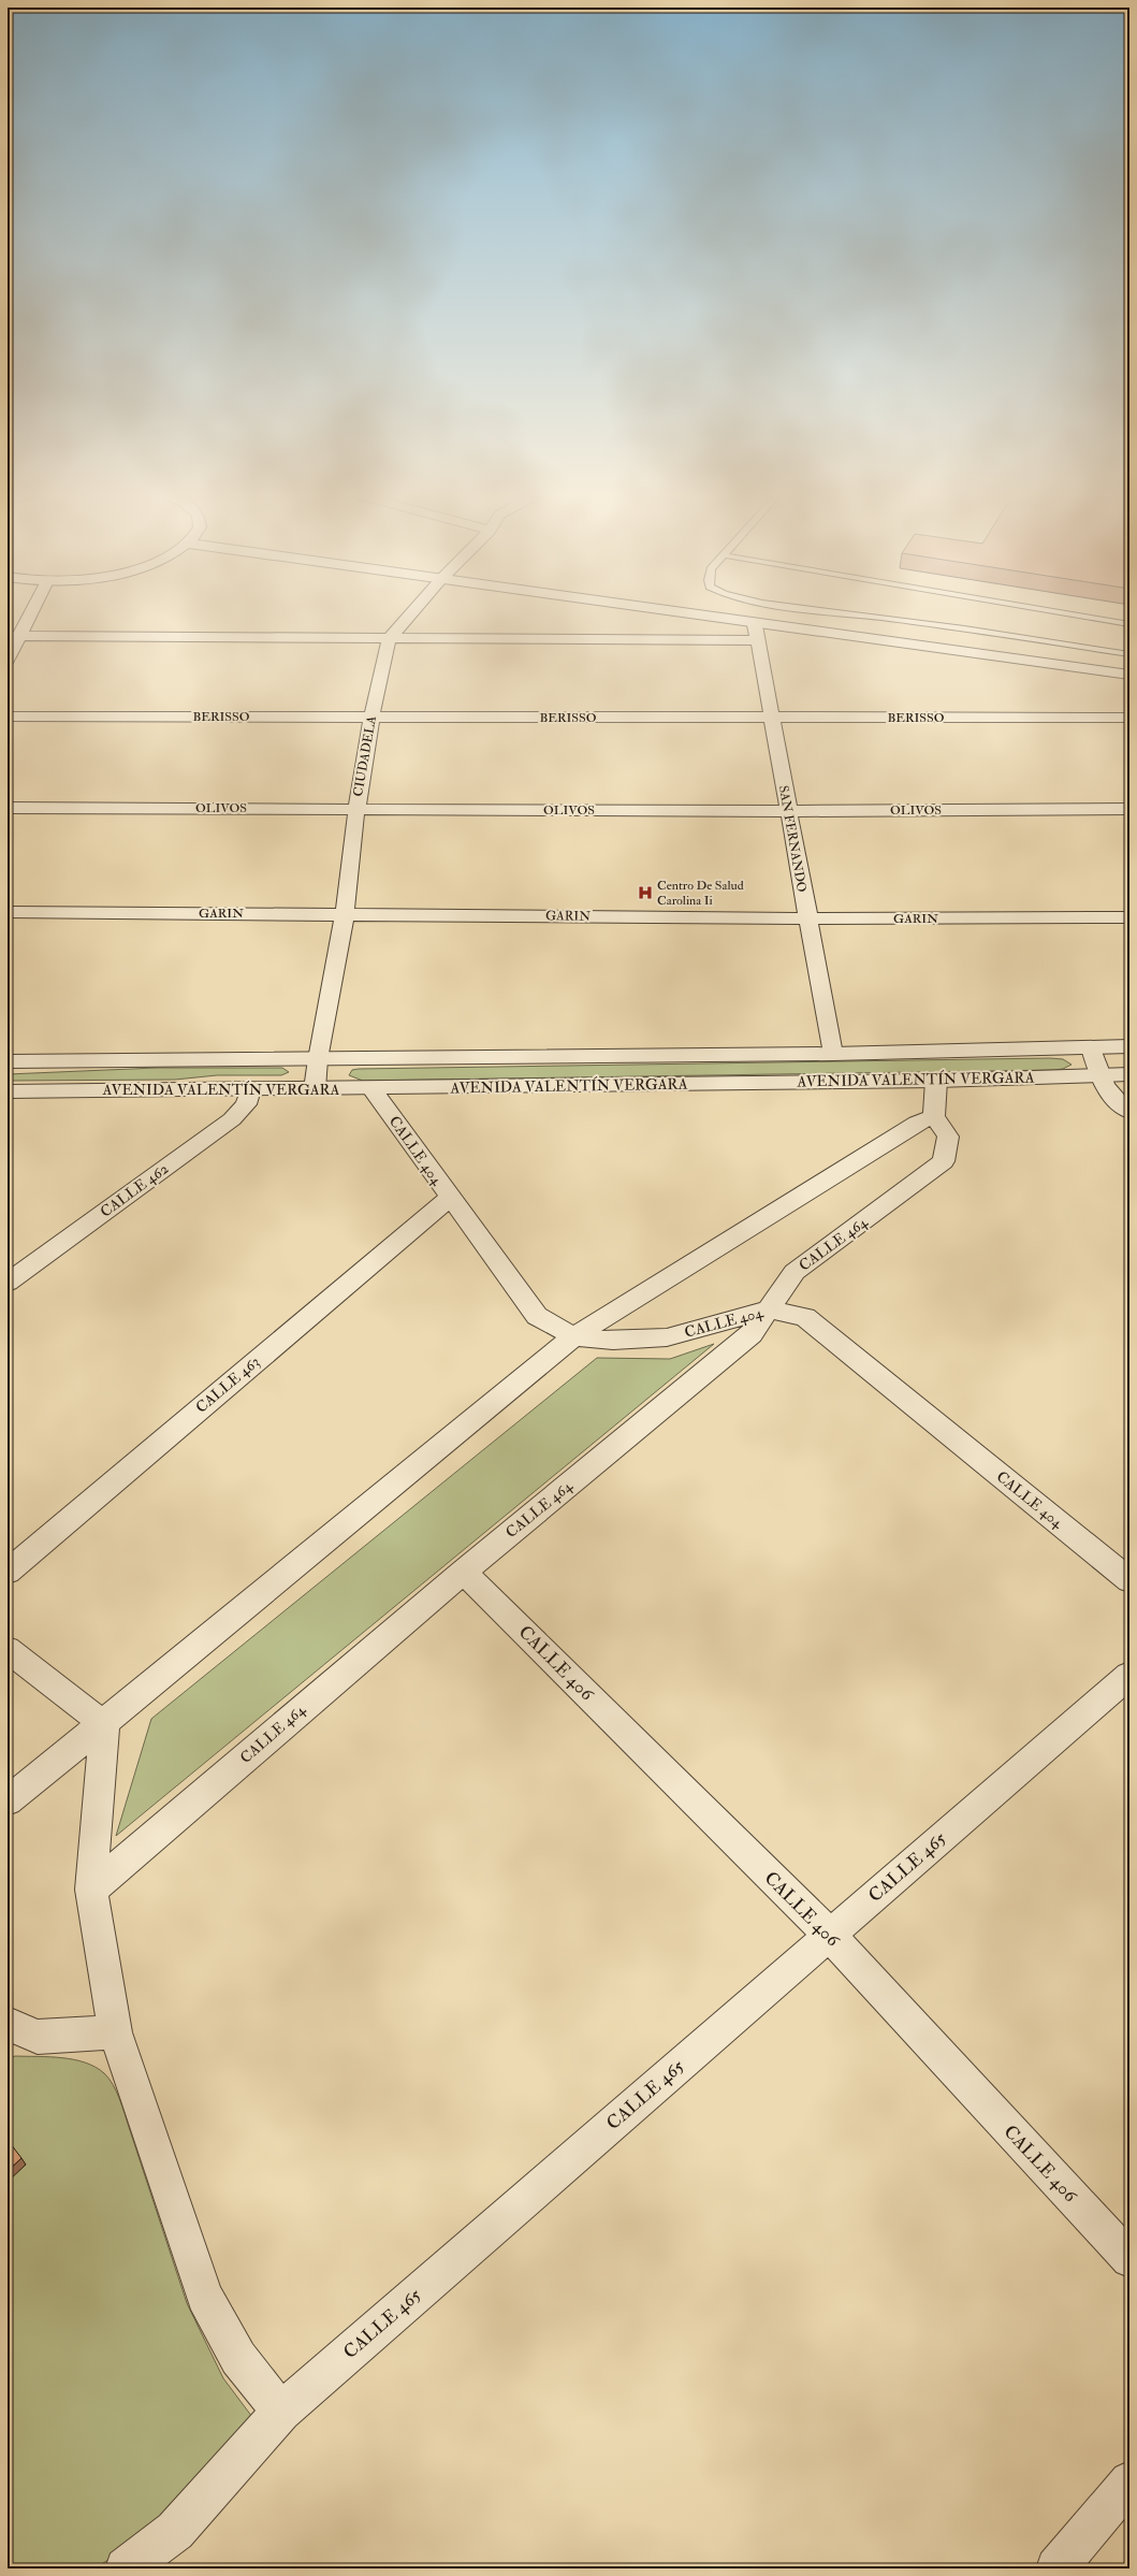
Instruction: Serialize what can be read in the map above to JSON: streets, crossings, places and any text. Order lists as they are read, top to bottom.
{
  "streets": {
    "street": [
      "BERISSO",
      "CIUDADELA",
      "OLIVOS",
      "SAN FERNANDO",
      "GARIN",
      "AVENIDA VALENTÍN VERGARA",
      "CALLE 404",
      "CALLE 462",
      "CALLE 464",
      "CALLE 463",
      "CALLE 406",
      "CALLE 465"
    ]
  },
  "crossings": [
    ["BERISSO", "CIUDADELA"],
    ["BERISSO", "SAN FERNANDO"],
    ["CIUDADELA", "OLIVOS"],
    ["CIUDADELA", "GARIN"],
    ["CIUDADELA", "AVENIDA VALENTÍN VERGARA"],
    ["OLIVOS", "SAN FERNANDO"],
    ["SAN FERNANDO", "GARIN"],
    ["SAN FERNANDO", "AVENIDA VALENTÍN VERGARA"],
    ["AVENIDA VALENTÍN VERGARA", "CALLE 404"],
    ["AVENIDA VALENTÍN VERGARA", "CALLE 462"],
    ["CALLE 404", "CALLE 464"],
    ["CALLE 404", "CALLE 463"],
    ["CALLE 464", "CALLE 406"],
    ["CALLE 406", "CALLE 465"]
  ],
  "places": {
    "hospital": ["Centro De Salud Carolina Ii"]
  }
}
